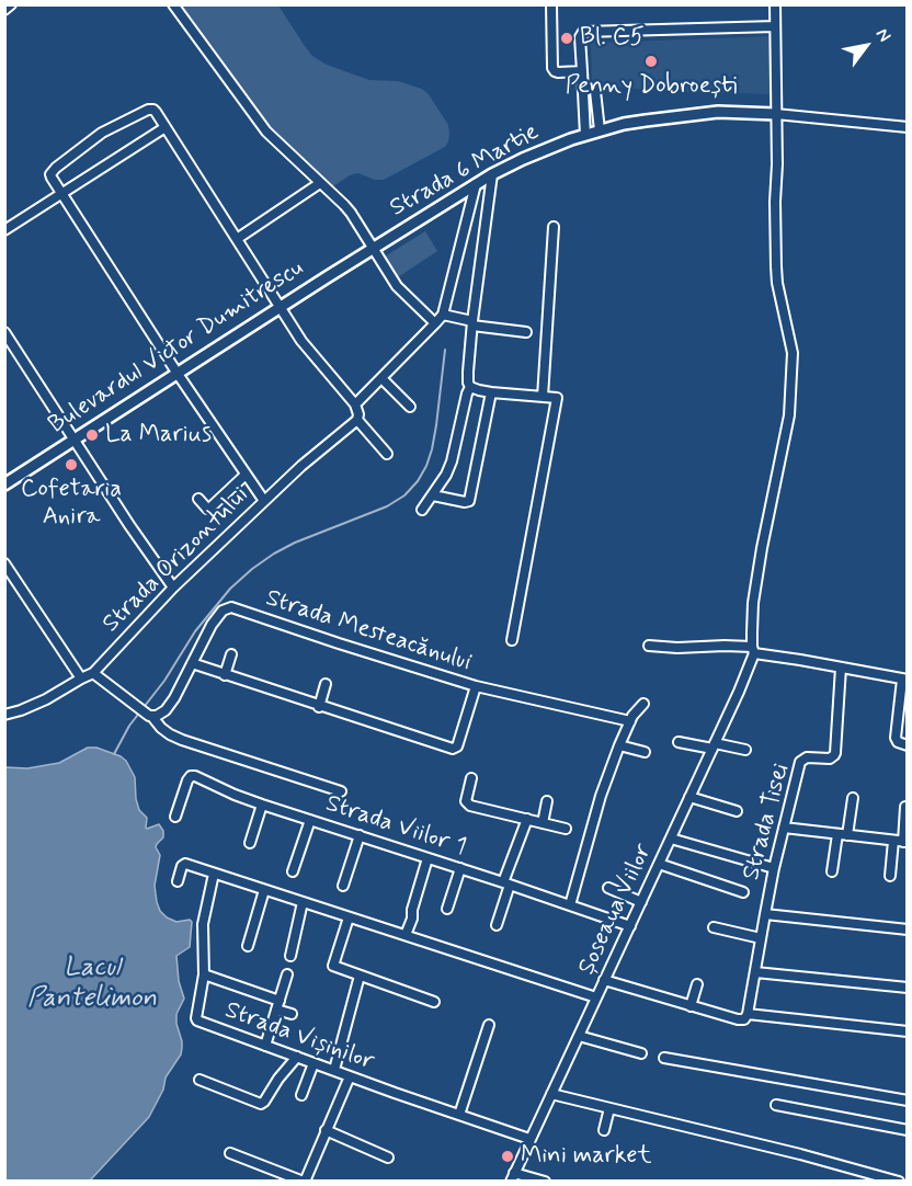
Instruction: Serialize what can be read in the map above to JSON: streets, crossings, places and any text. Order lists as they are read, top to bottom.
{
  "streets": {
    "street": [
      "Strada 6 Martie",
      "Bulevardul Victor Dumitrescu",
      "Strada Orizontului",
      "Strada Mesteacănului",
      "Strada Tisei",
      "Strada Viilor 1",
      "Șoseaua Viilor",
      "Strada Vișinilor"
    ]
  },
  "crossings": [
    ["Strada 6 Martie", "Bulevardul Victor Dumitrescu"],
    ["Strada Viilor 1", "Șoseaua Viilor"],
    ["Șoseaua Viilor", "Strada Vișinilor"]
  ],
  "water": ["Lacul Pantelimon"],
  "places": [
    "Bl. C5",
    "Penny Dobroești",
    "La Marius",
    "Cofetaria Anira",
    "Mini market"
  ],
  "north": "top right"
}
